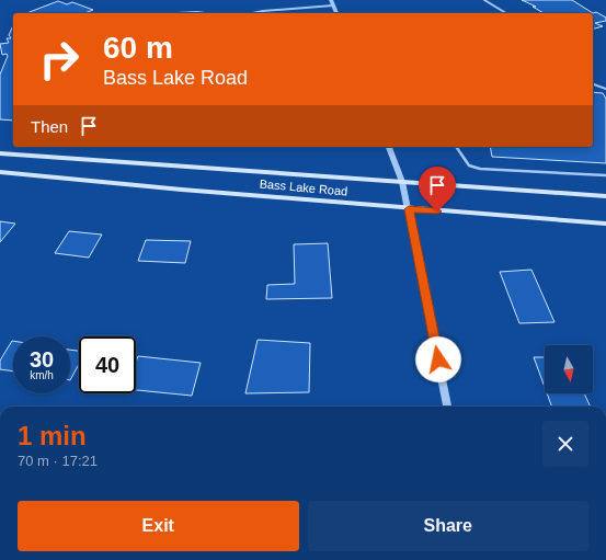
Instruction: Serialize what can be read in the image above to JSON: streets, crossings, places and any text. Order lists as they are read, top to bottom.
{
  "streets": {
    "main road": ["Bass Lake Road"]
  },
  "north": "bottom",
  "page": {
    "turn": ["60 m", "Bass Lake Road"],
    "then": "Then",
    "speed": "30 km/h",
    "limit": "40",
    "heading": ["1 min", "70 m · 17:21"],
    "buttons": ["Exit", "Share"]
  }
}
